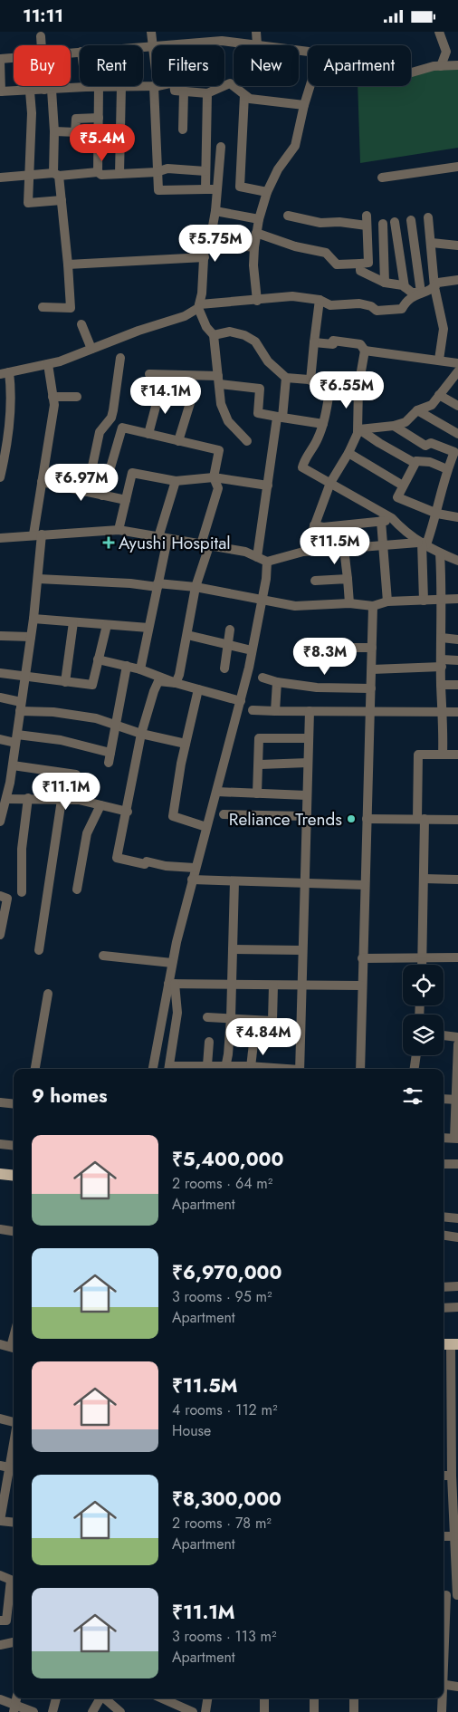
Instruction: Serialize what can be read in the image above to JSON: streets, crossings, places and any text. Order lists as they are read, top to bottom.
{
  "places": {
    "health": ["Ayushi Hospital"],
    "other": ["Reliance Trends"]
  },
  "page": {
    "status": "11:11",
    "chip": [
      "Buy",
      "Rent",
      "Filters",
      "New",
      "Apartment"
    ],
    "price": [
      "₹5.4M",
      "₹5.75M",
      "₹6.55M",
      "₹14.1M",
      "₹6.97M",
      "₹11.5M",
      "₹8.3M",
      "₹11.1M",
      "₹4.84M"
    ],
    "heading": "9 homes",
    "list": [
      {
        "name": "₹5,400,000",
        "note": "2 rooms · 64 m² · Apartment"
      },
      {
        "name": "₹6,970,000",
        "note": "3 rooms · 95 m² · Apartment"
      },
      {
        "name": "₹11.5M",
        "note": "4 rooms · 112 m² · House"
      },
      {
        "name": "₹8,300,000",
        "note": "2 rooms · 78 m² · Apartment"
      },
      {
        "name": "₹11.1M",
        "note": "3 rooms · 113 m² · Apartment"
      }
    ]
  }
}
